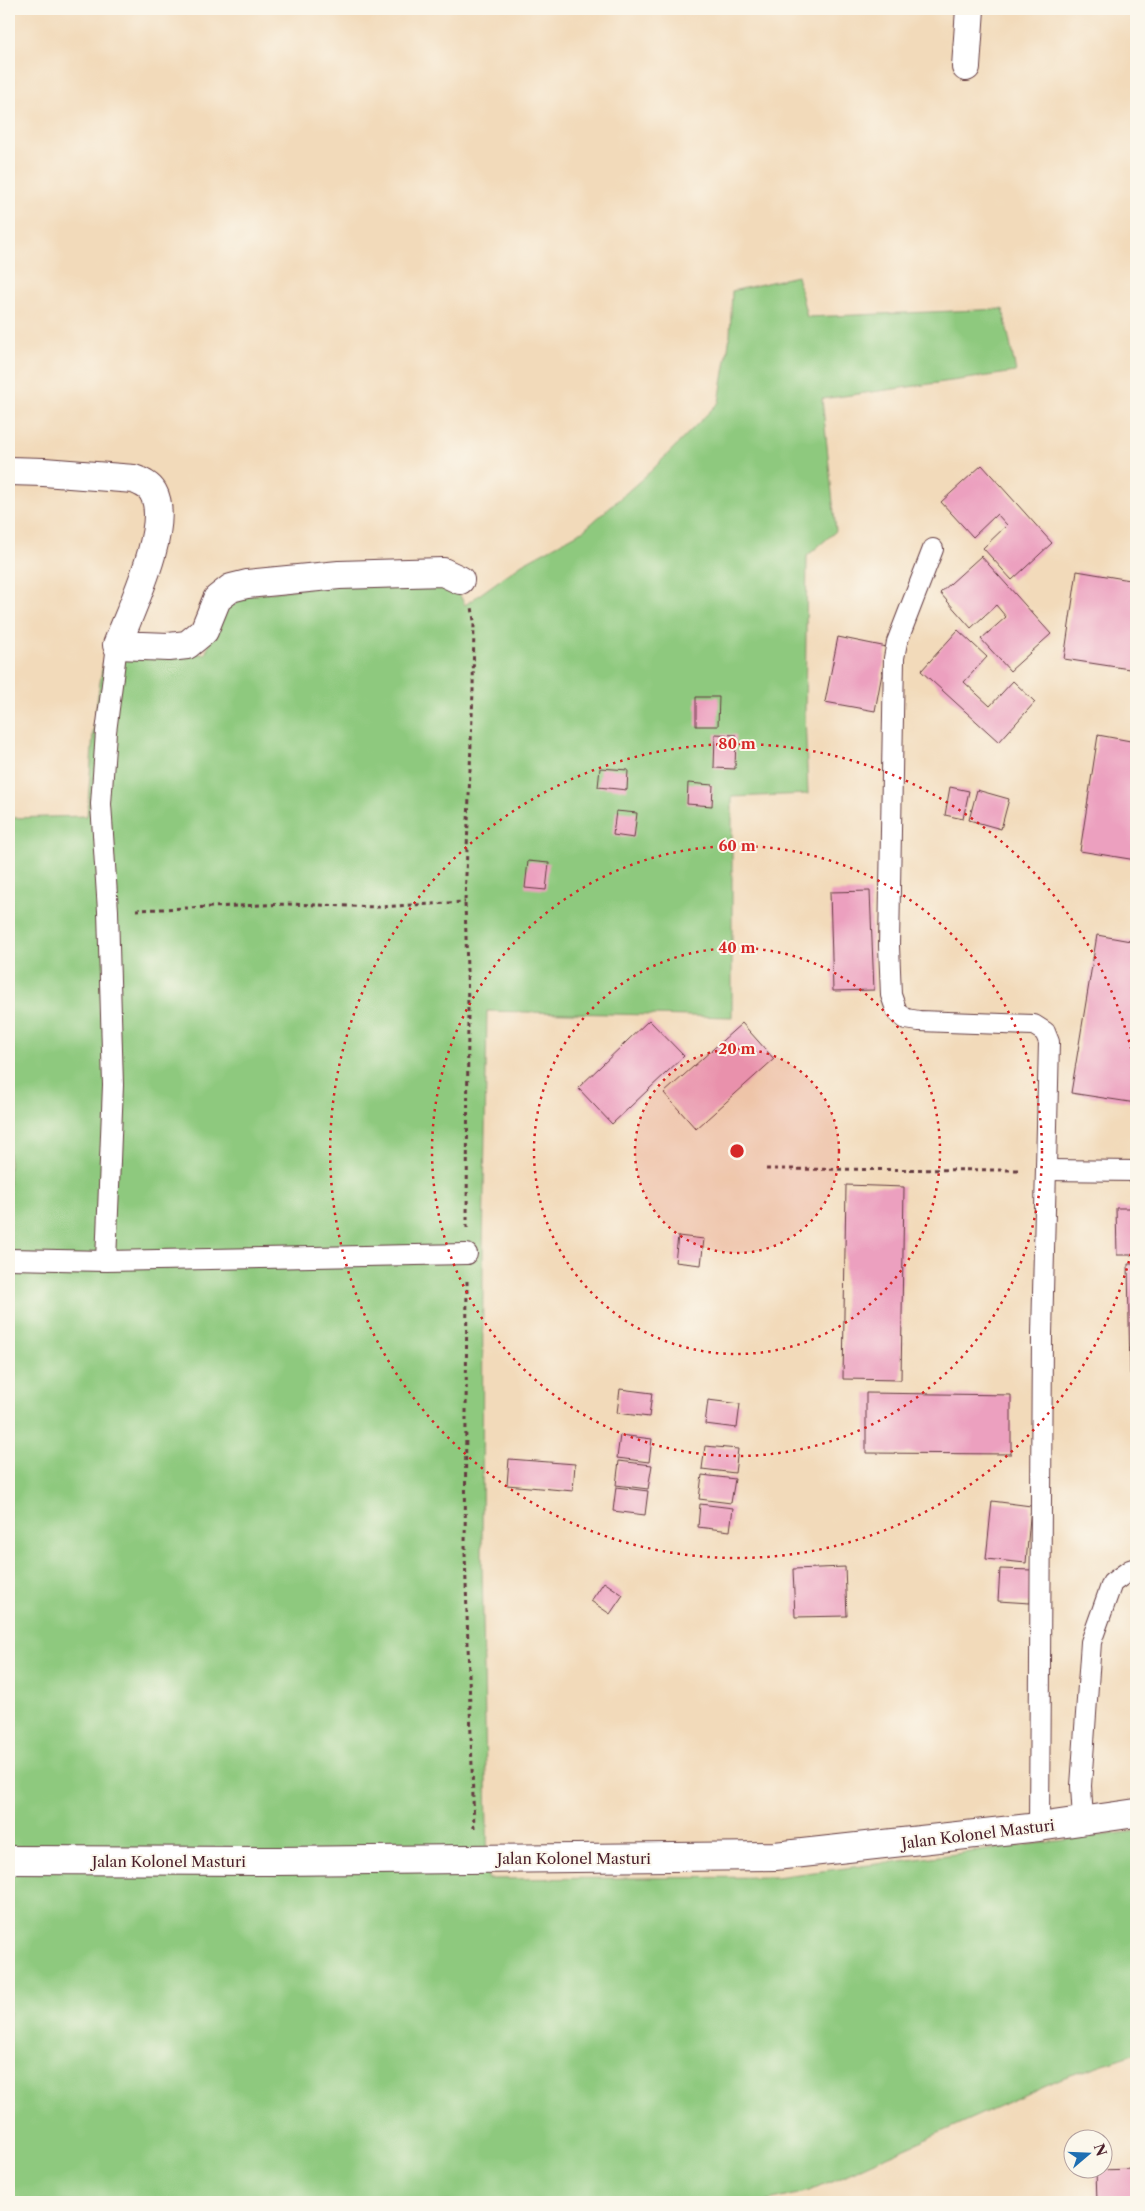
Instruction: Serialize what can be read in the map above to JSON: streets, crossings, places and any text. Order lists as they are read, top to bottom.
{
  "streets": {
    "main road": ["Jalan Kolonel Masturi"]
  },
  "north": "right",
  "rings": [
    "80 m",
    "60 m",
    "40 m",
    "20 m"
  ]
}
